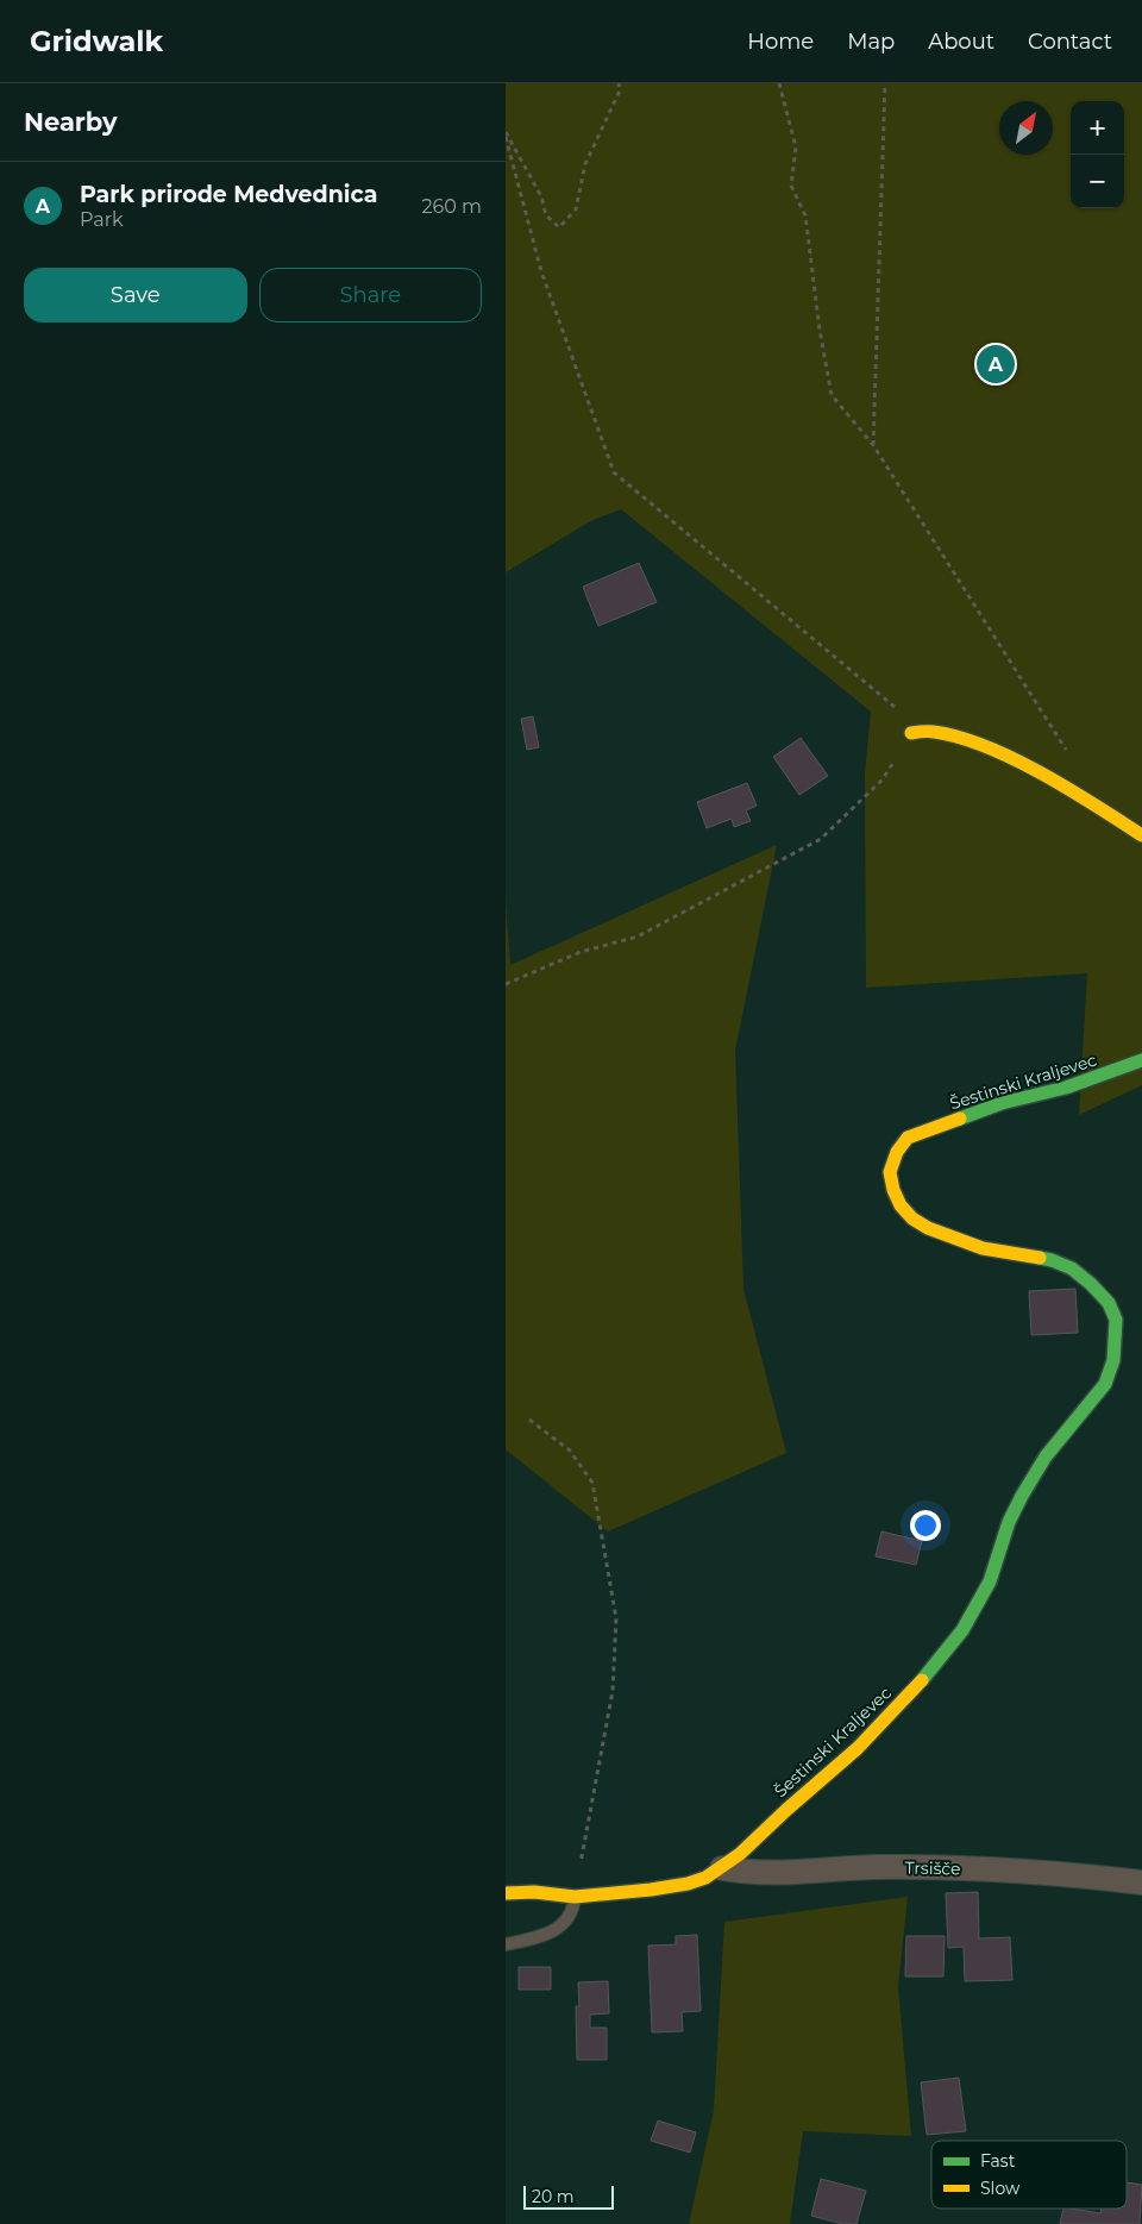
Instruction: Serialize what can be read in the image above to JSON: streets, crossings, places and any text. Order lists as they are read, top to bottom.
{
  "streets": {
    "street": ["Šestinski Kraljevec", "Trsišče"]
  },
  "crossings": [
    ["Šestinski Kraljevec", "Trsišče"]
  ],
  "legend": ["Fast", "Slow"],
  "scale_bar": "20 m",
  "north": "top right",
  "page": {
    "header": "Gridwalk",
    "nav": [
      "Home",
      "Map",
      "About",
      "Contact"
    ],
    "heading": "Nearby",
    "map_buttons": ["+", "−"],
    "list": [
      {
        "mark": "A",
        "name": "Park prirode Medvednica",
        "note": "Park",
        "value": "260 m"
      }
    ],
    "buttons": ["Save", "Share"],
    "pins": "A",
    "scale": "20 m"
  }
}
